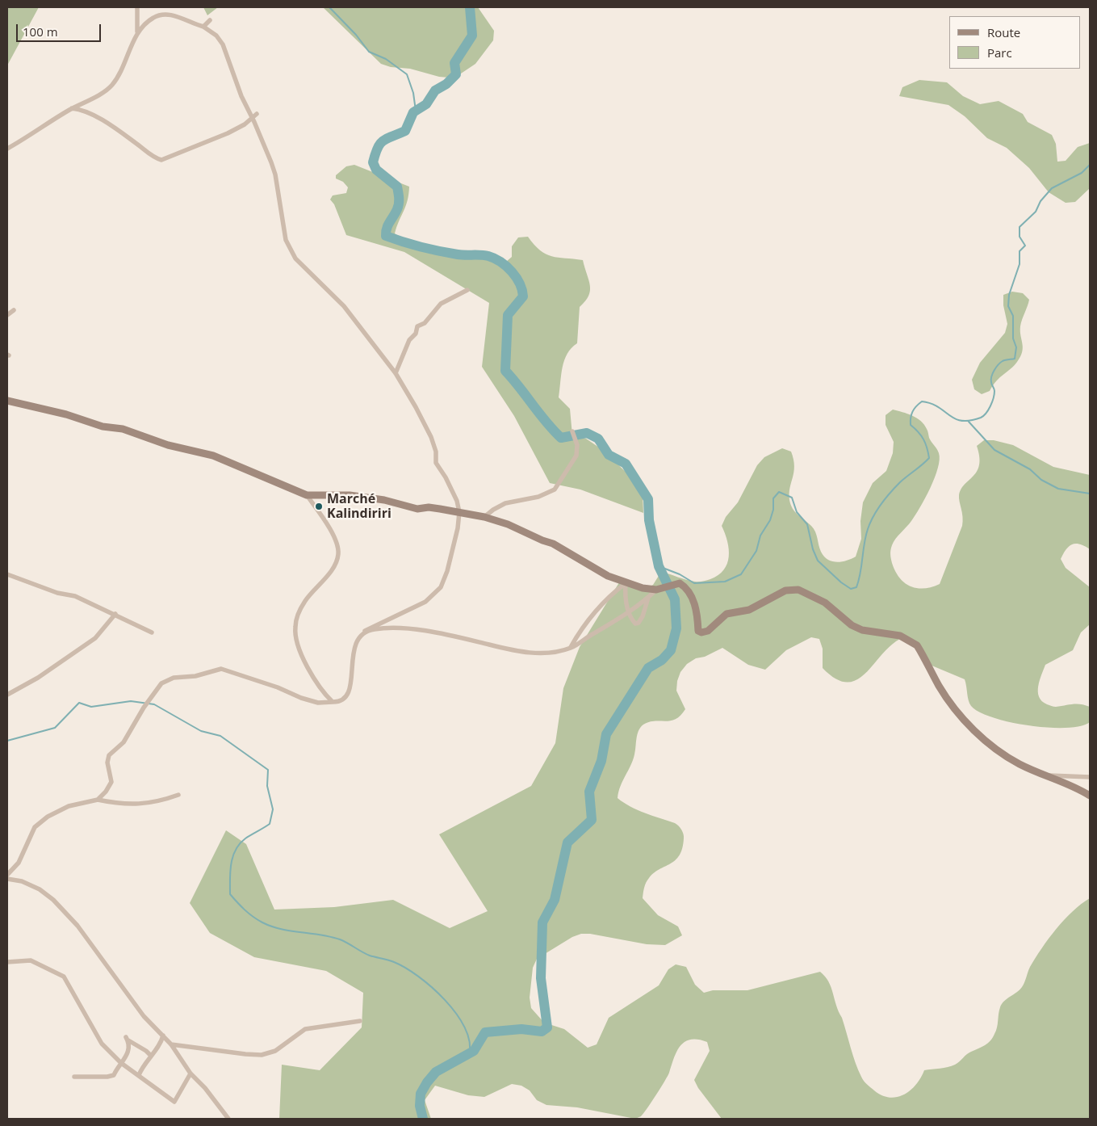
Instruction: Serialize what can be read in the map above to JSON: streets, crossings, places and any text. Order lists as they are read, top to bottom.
{
  "places": ["Marché Kalindiriri"],
  "legend": ["Route", "Parc"],
  "scale_bar": "100 m"
}
